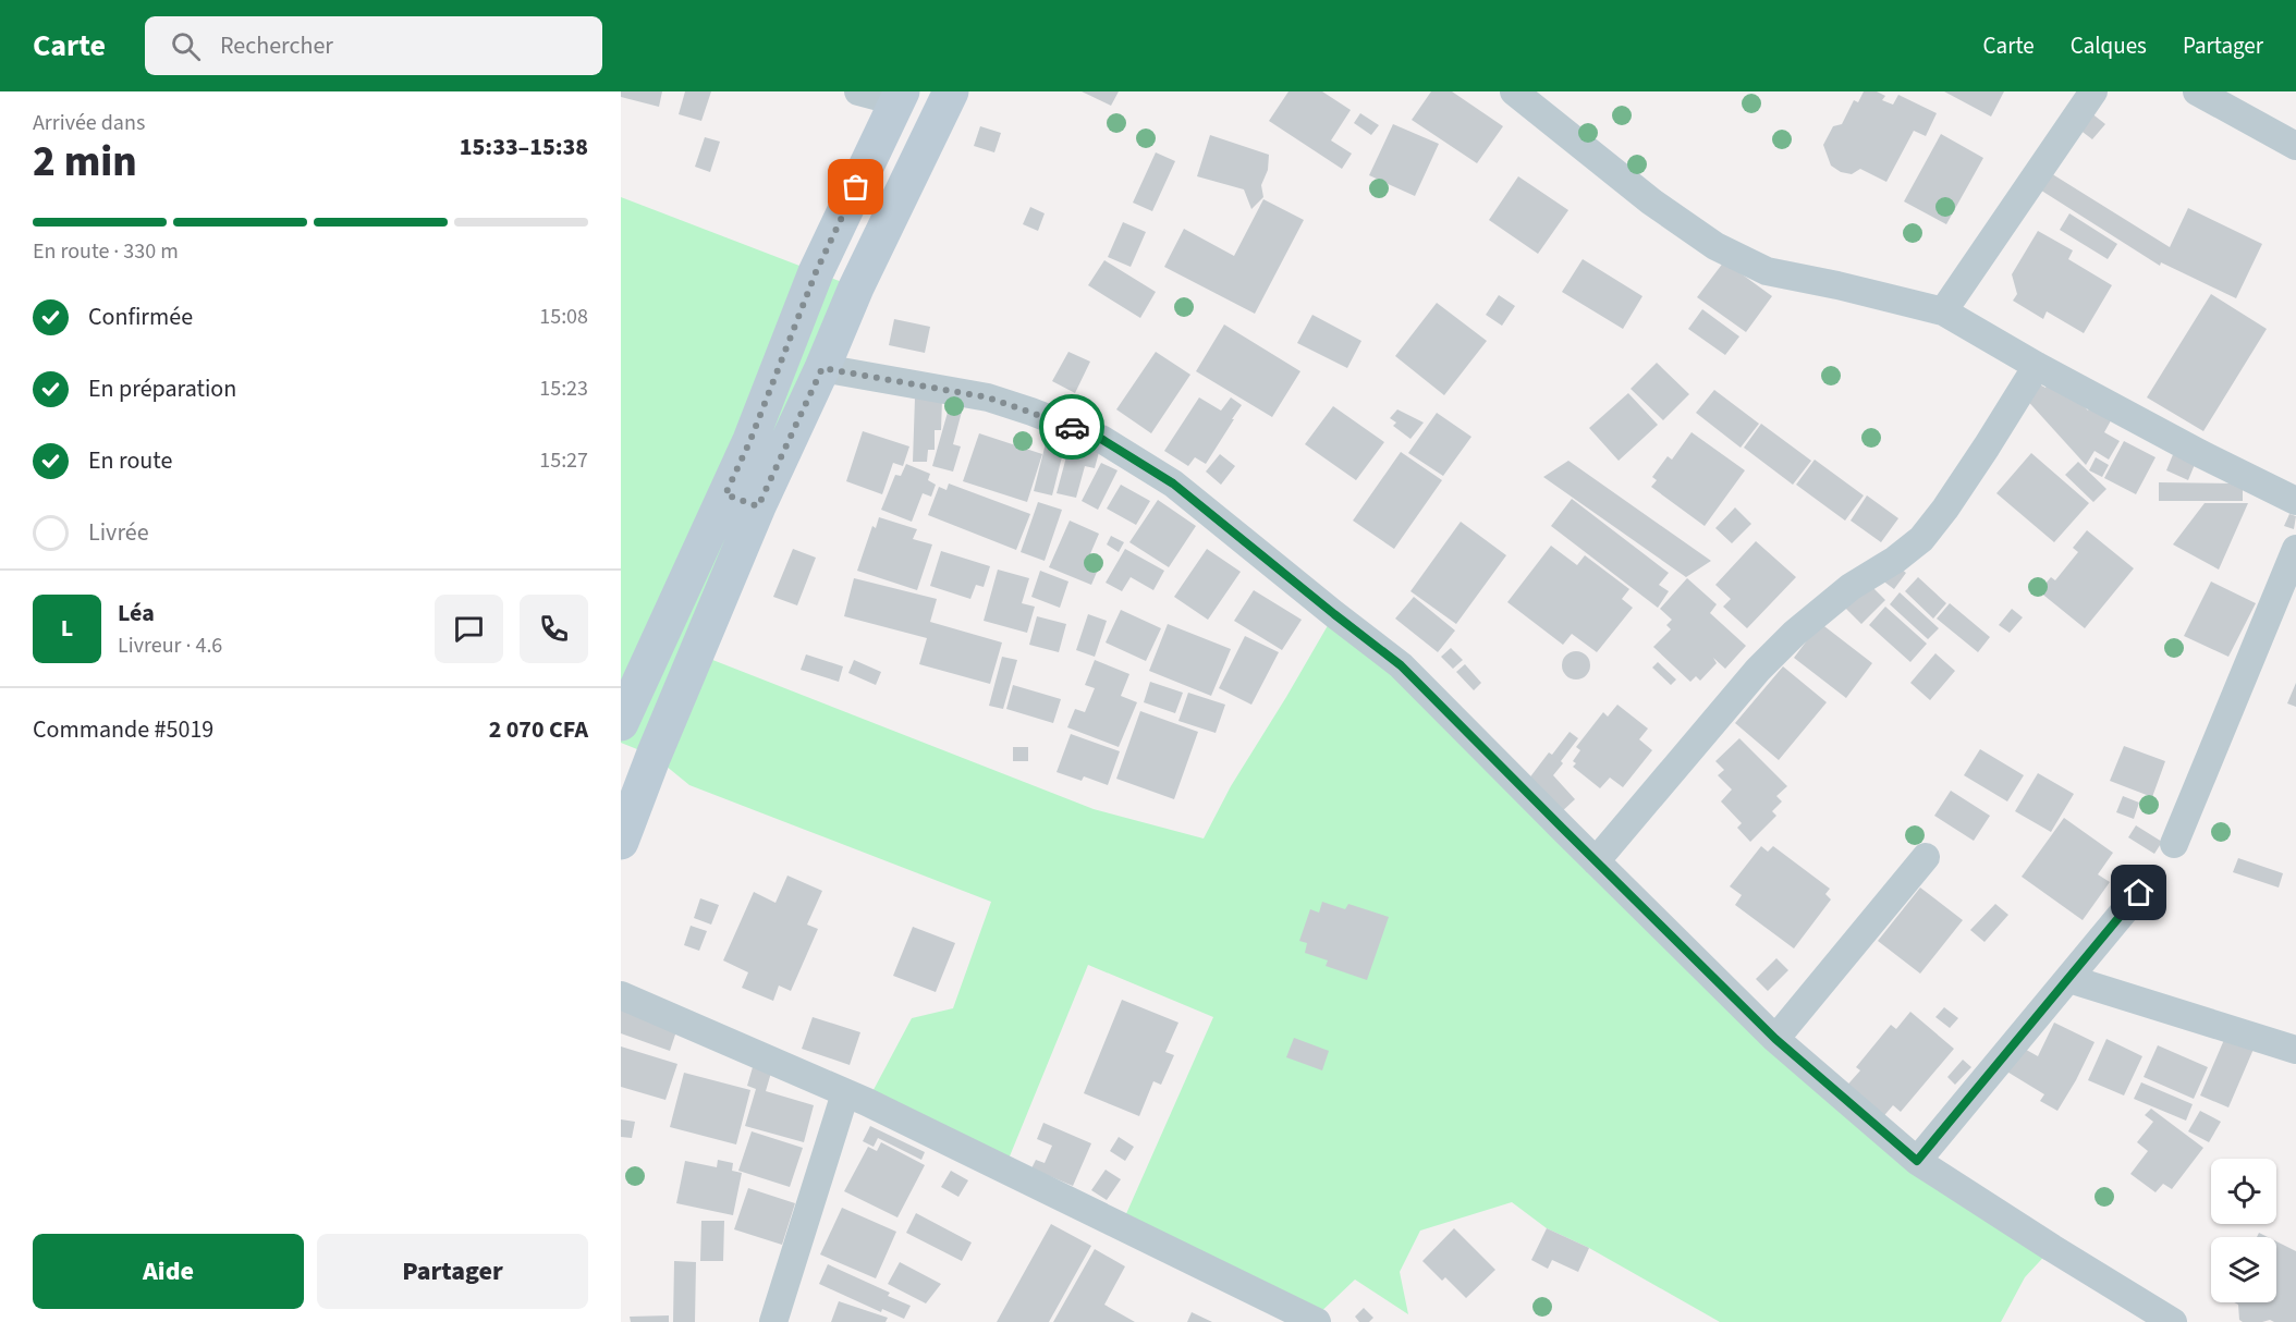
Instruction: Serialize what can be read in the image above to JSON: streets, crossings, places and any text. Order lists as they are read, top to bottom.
{
  "page": {
    "header": "Carte",
    "search": "Rechercher",
    "nav": ["Carte", "Calques", "Partager"],
    "heading": ["2 min", "Arrivée dans", "15:33–15:38"],
    "panel": [
      "Léa",
      "Livreur · 4.6",
      "Commande #5019",
      "2 070 CFA"
    ],
    "bar": "En route · 330 m",
    "list": [
      ["Confirmée", "15:08"],
      ["En préparation", "15:23"],
      ["En route", "15:27"],
      "Livrée"
    ],
    "round": "L",
    "buttons": ["Aide", "Partager"]
  }
}
